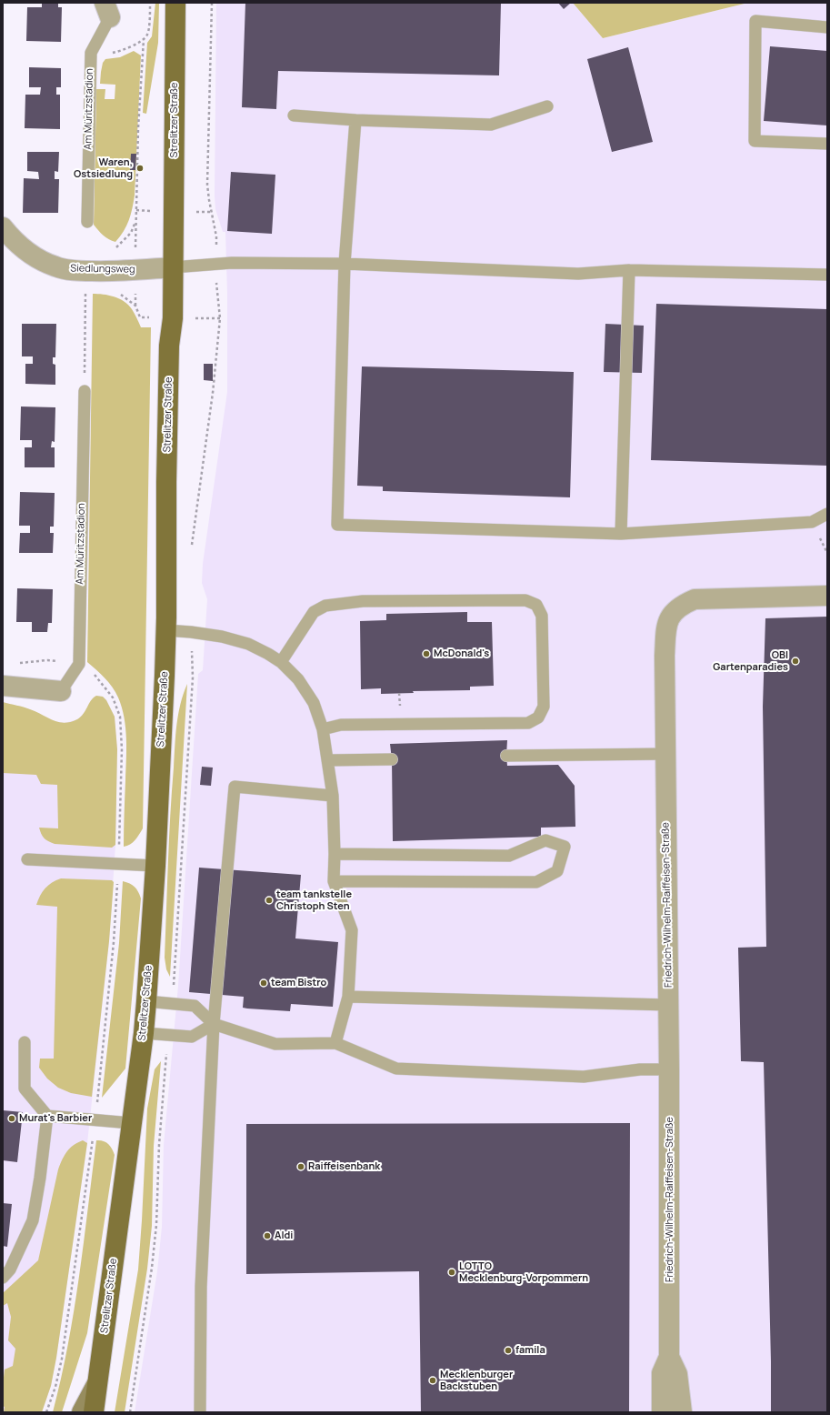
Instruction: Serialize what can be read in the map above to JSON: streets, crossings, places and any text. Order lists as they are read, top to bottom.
{
  "streets": {
    "main road": ["Strelitzer Straße"],
    "street": ["Siedlungsweg", "Friedrich-Wilhelm-Raiffeisen-Straße"],
    "lane": ["Am Müritzstadion"]
  },
  "crossings": [
    ["Strelitzer Straße", "Siedlungsweg"]
  ],
  "places": [
    "Waren, Ostsiedlung",
    "McDonald's",
    "OBI Gartenparadies",
    "team tankstelle Christoph Sten",
    "team Bistro",
    "Murat's Barbier",
    "Raiffeisenbank",
    "Aldi",
    "LOTTO Mecklenburg-Vorpommern",
    "famila",
    "Mecklenburger Backstuben"
  ]
}
